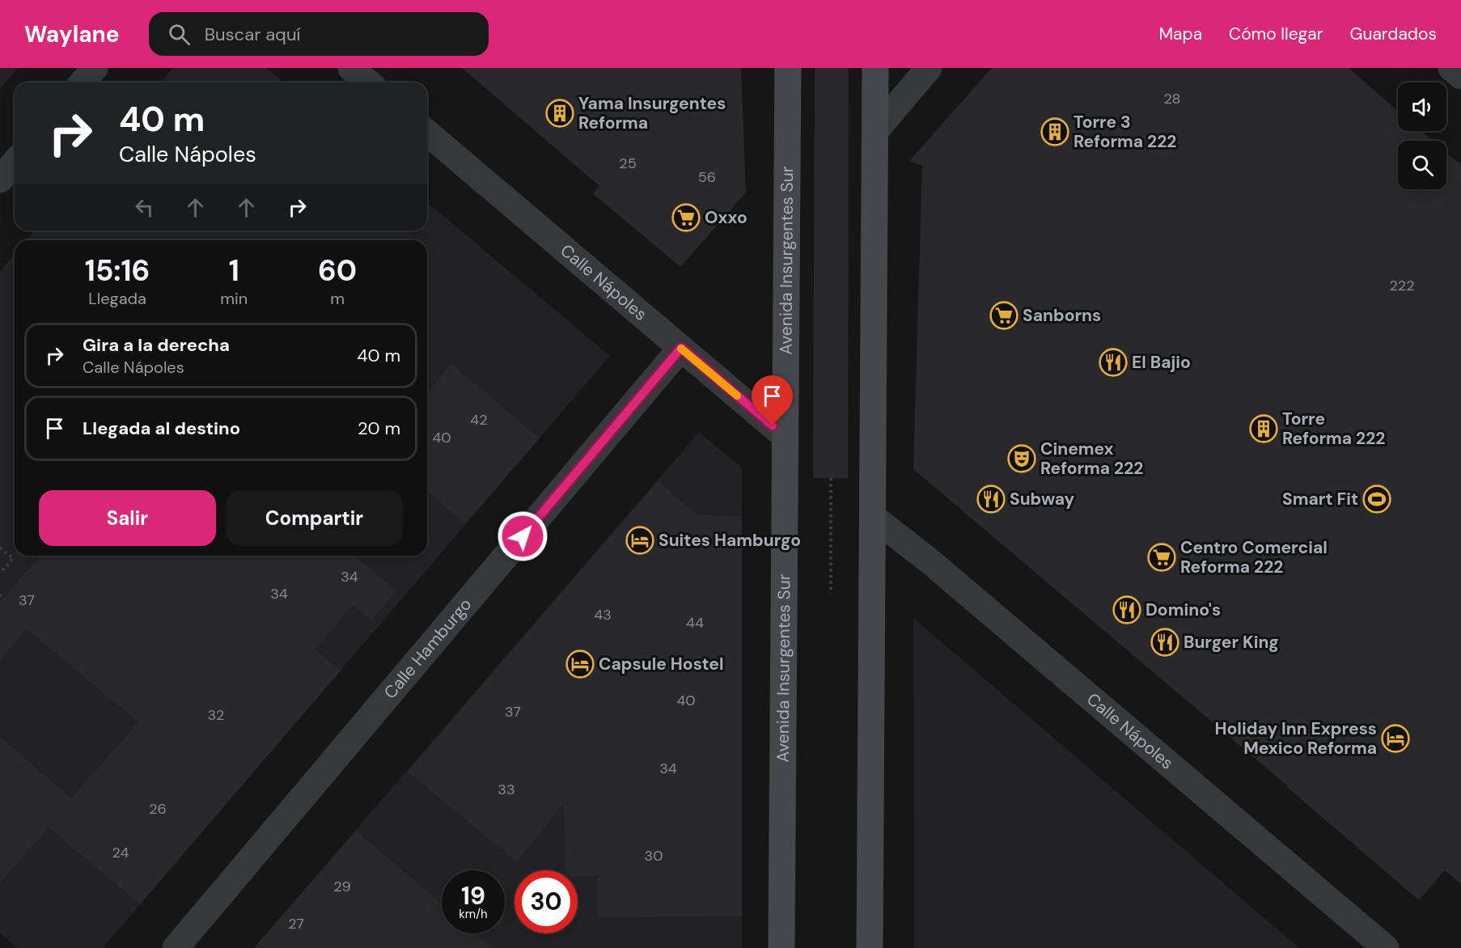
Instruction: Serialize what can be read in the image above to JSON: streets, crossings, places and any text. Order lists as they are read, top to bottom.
{
  "streets": {
    "main road": ["Avenida Insurgentes Sur"],
    "street": ["Calle Nápoles", "Calle Hamburgo"]
  },
  "crossings": [
    ["Avenida Insurgentes Sur", "Calle Nápoles"],
    ["Calle Nápoles", "Calle Hamburgo"]
  ],
  "places": {
    "building": ["Yama Insurgentes Reforma", "Torre 3 Reforma 222", "Torre Reforma 222"],
    "supermarket": ["Oxxo", "Sanborns", "Centro Comercial Reforma 222"],
    "restaurant": [
      "El Bajio",
      "Subway",
      "Domino's",
      "Burger King"
    ],
    "theatre": ["Cinemex Reforma 222"],
    "sports": ["Smart Fit"],
    "hotel": ["Suites Hamburgo", "Capsule Hostel", "Holiday Inn Express Mexico Reforma"]
  },
  "house_numbers": [
    "28",
    "25",
    "56",
    "222",
    "42",
    "40",
    "34",
    "34",
    "37",
    "43",
    "44",
    "40",
    "37",
    "32",
    "34",
    "33",
    "26",
    "24",
    "30",
    "29",
    "27"
  ],
  "page": {
    "header": "Waylane",
    "search": "Buscar aquí",
    "nav": ["Mapa", "Cómo llegar", "Guardados"],
    "turn": ["40 m", "Calle Nápoles"],
    "eta": [
      "15:16",
      "Llegada",
      "1",
      "min",
      "60",
      "m"
    ],
    "list": [
      {
        "name": "Gira a la derecha",
        "note": "Calle Nápoles",
        "value": "40 m"
      },
      {
        "name": "Llegada al destino",
        "value": "20 m"
      }
    ],
    "buttons": ["Salir", "Compartir"],
    "speed": "19 km/h",
    "limit": "30"
  }
}
